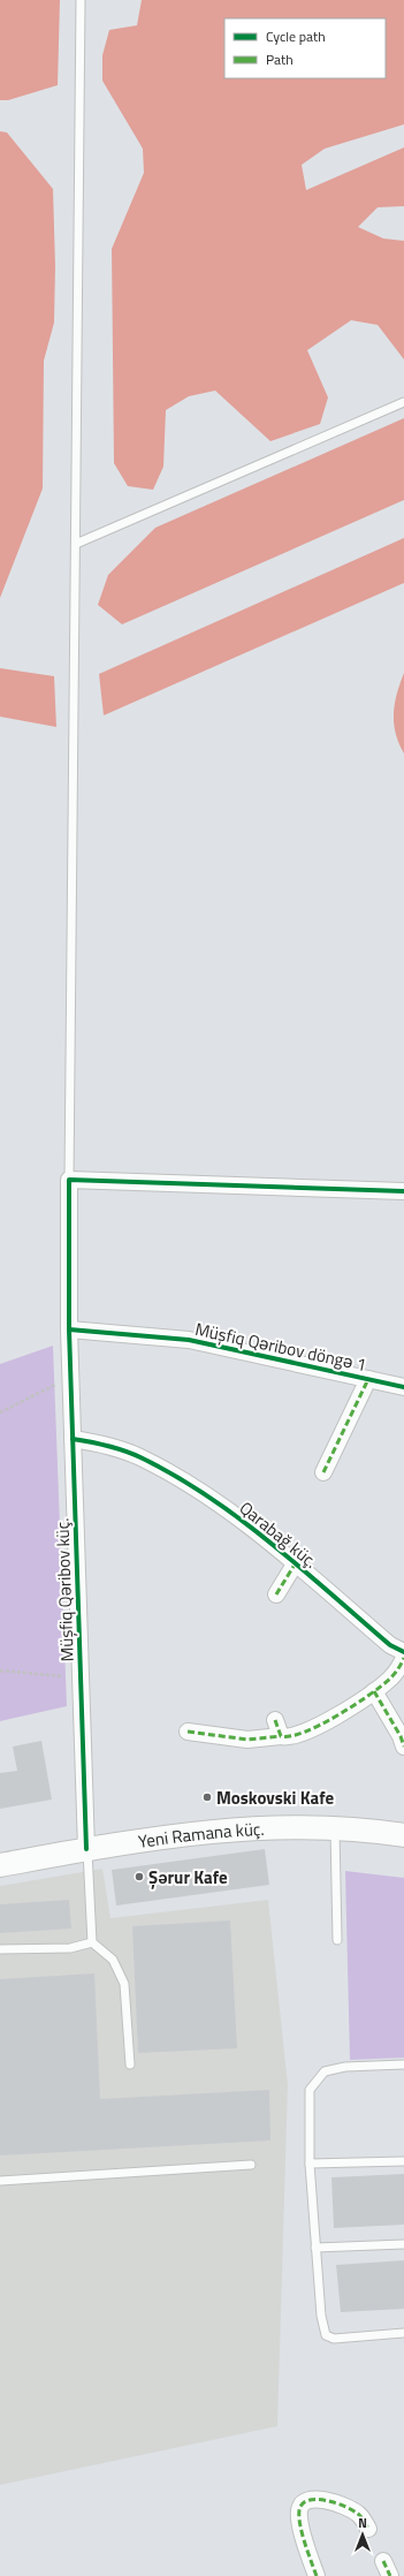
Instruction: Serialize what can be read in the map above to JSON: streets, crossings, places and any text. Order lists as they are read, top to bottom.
{
  "streets": {
    "street": [
      "Müşfiq Qəribov döngə 1",
      "Qarabağ küç.",
      "Müşfiq Qəribov küç.",
      "Yeni Ramana küç."
    ]
  },
  "crossings": [
    ["Müşfiq Qəribov döngə 1", "Müşfiq Qəribov küç."],
    ["Qarabağ küç.", "Müşfiq Qəribov küç."],
    ["Müşfiq Qəribov küç.", "Yeni Ramana küç."]
  ],
  "places": ["Moskovski Kafe", "Şərur Kafe"],
  "legend": ["Cycle path", "Path"],
  "north": "top"
}
